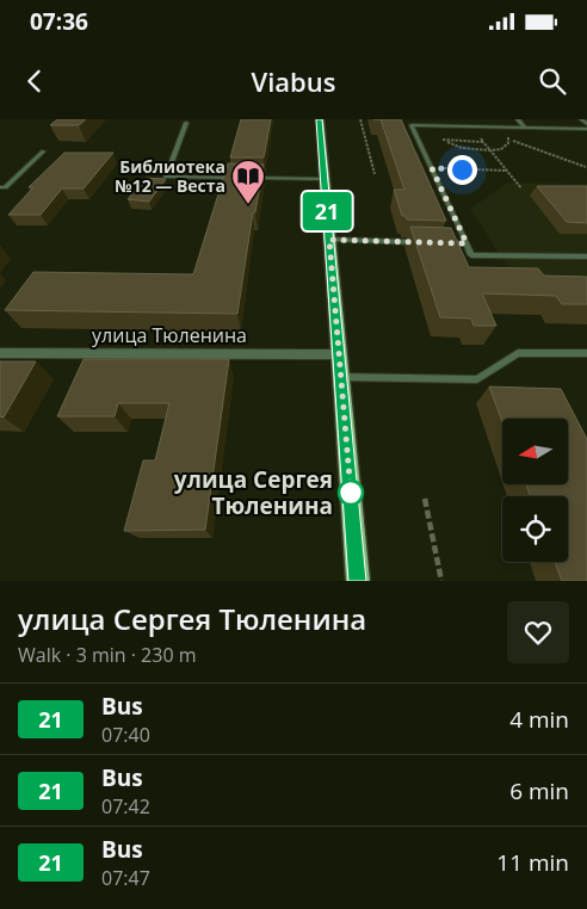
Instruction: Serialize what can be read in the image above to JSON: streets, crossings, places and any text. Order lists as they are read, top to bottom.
{
  "streets": {
    "street": ["улица Тюленина"]
  },
  "places": {
    "library": ["Библиотека №12 — Веста"],
    "other": ["улица Сергея Тюленина"]
  },
  "lines": ["bus line 21"],
  "north": "left",
  "page": {
    "status": "07:36",
    "header": "Viabus",
    "on_map": "21",
    "heading": ["улица Сергея Тюленина", "Walk · 3 min · 230 m"],
    "list": [
      {
        "mark": "21",
        "name": "Bus",
        "note": "07:40",
        "value": "4 min"
      },
      {
        "mark": "21",
        "name": "Bus",
        "note": "07:42",
        "value": "6 min"
      },
      {
        "mark": "21",
        "name": "Bus",
        "note": "07:47",
        "value": "11 min"
      }
    ]
  }
}
